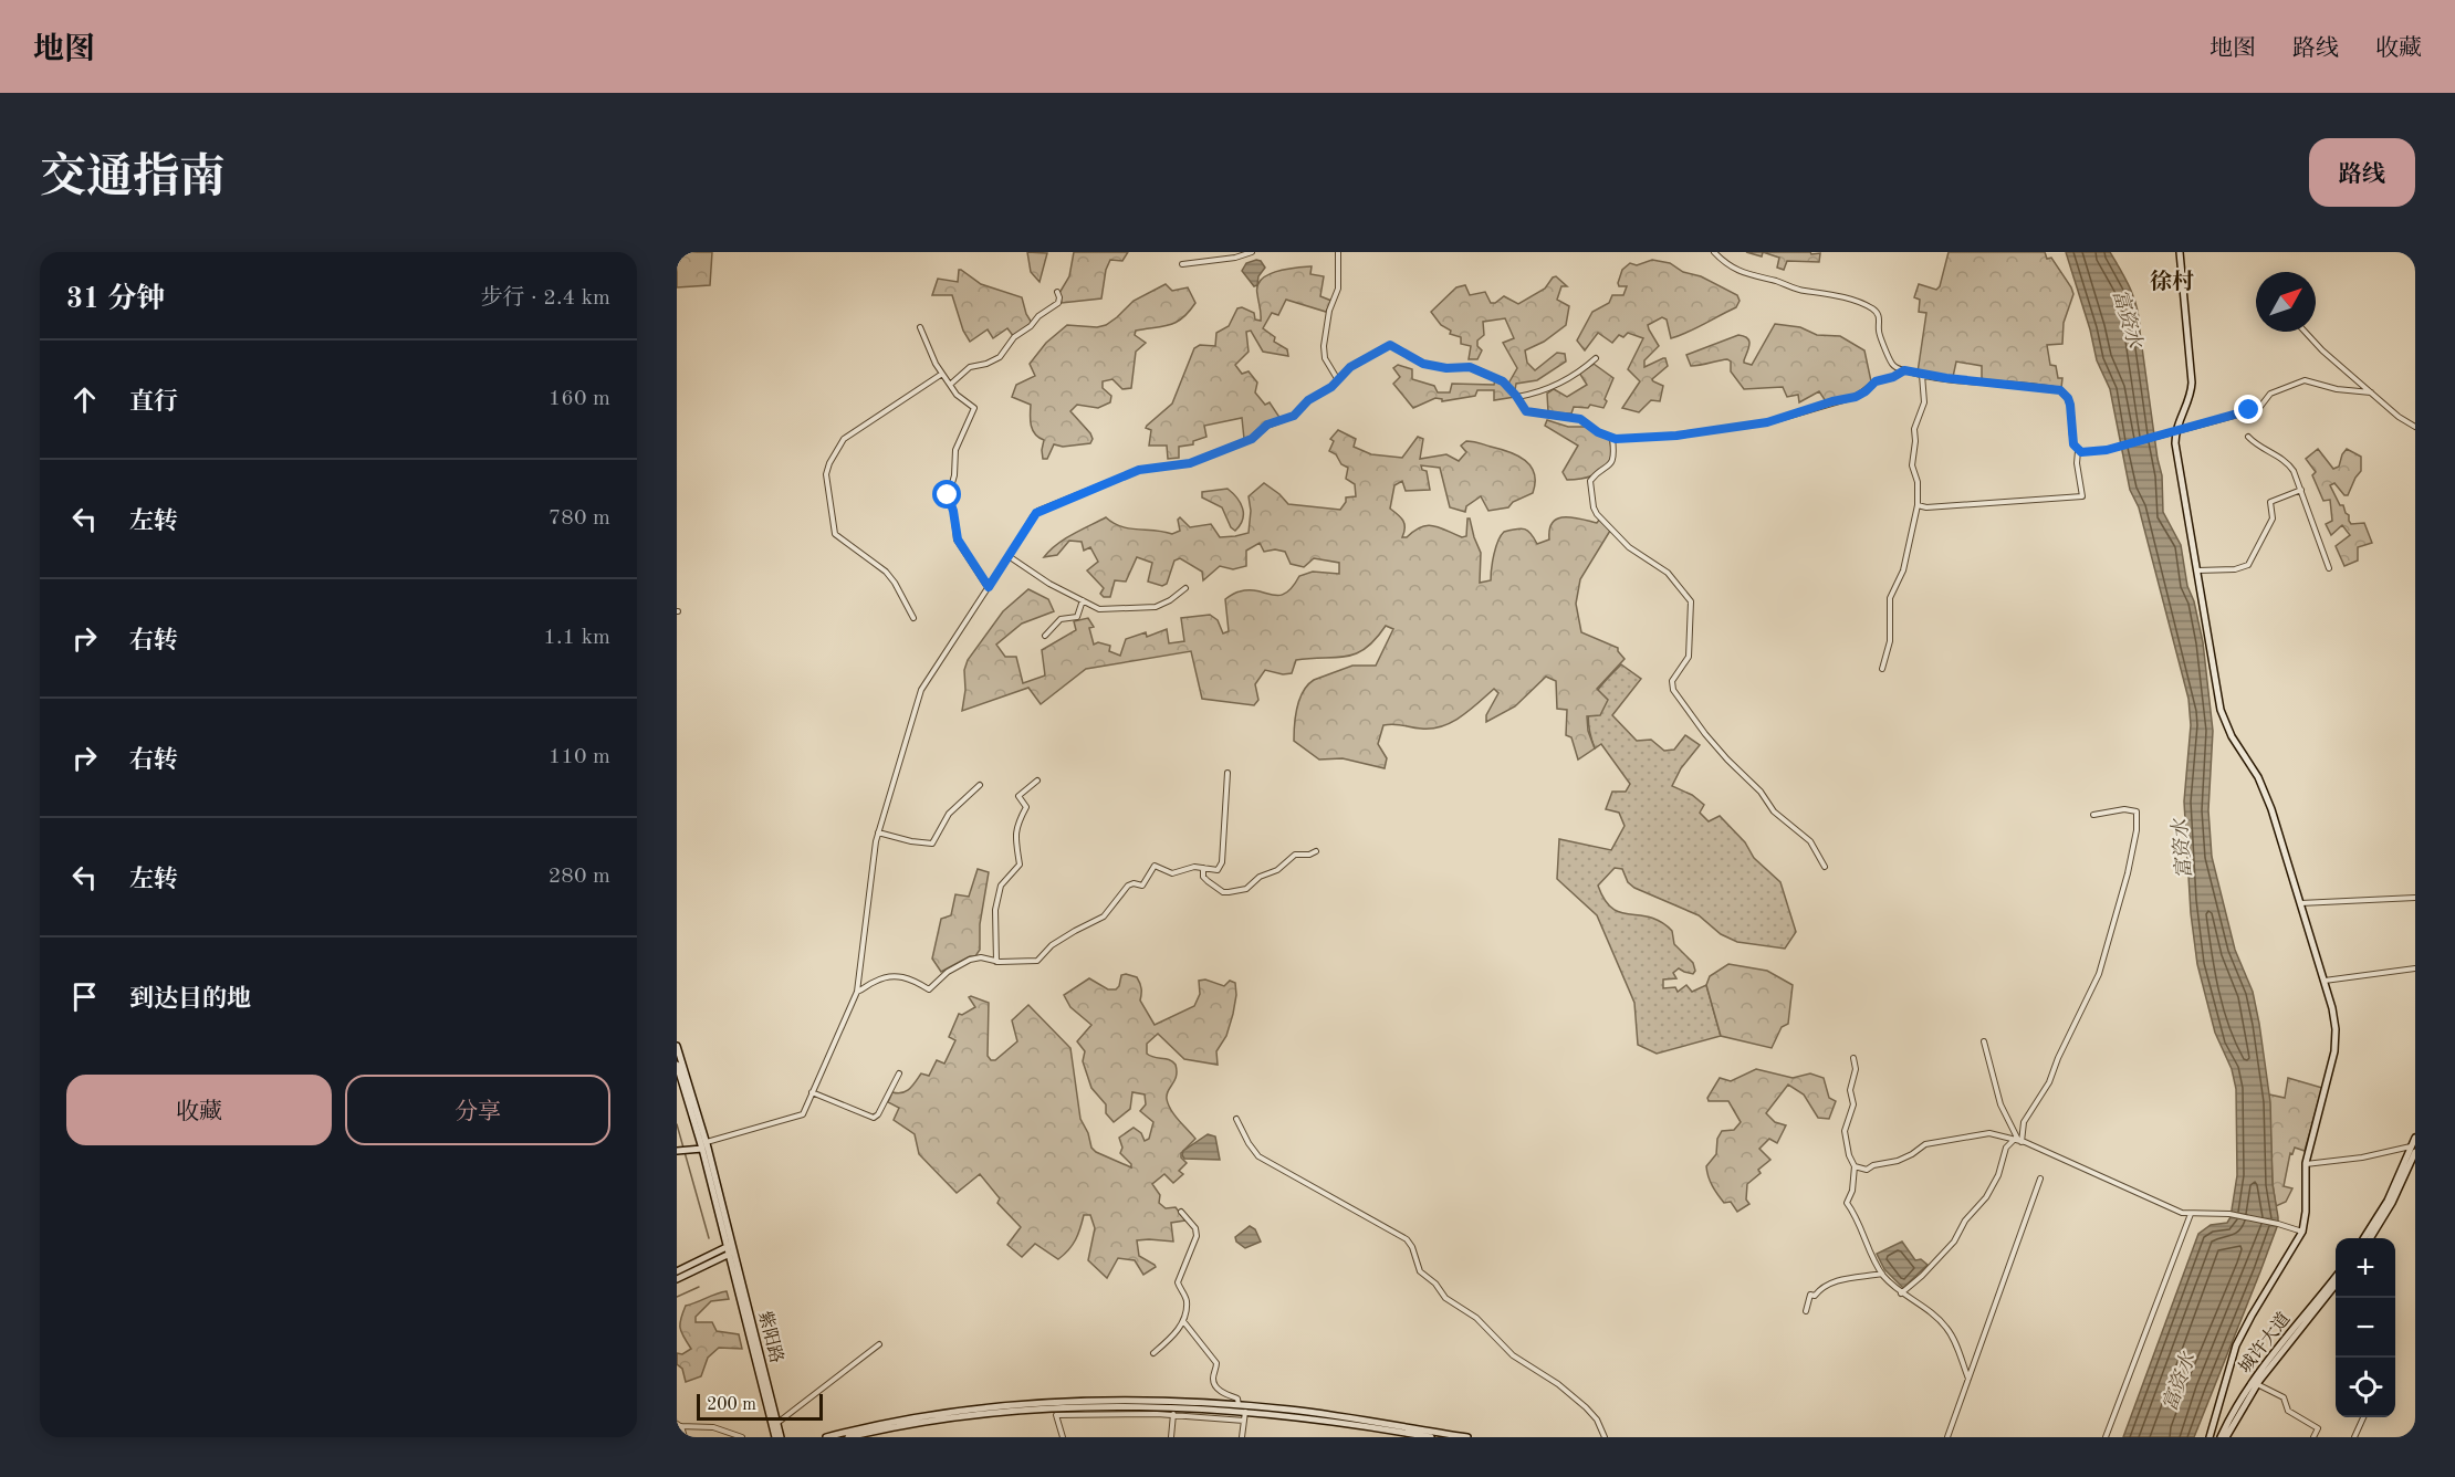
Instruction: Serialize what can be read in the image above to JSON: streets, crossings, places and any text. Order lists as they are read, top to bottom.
{
  "streets": {
    "main road": ["紫阳路", "城许大道"]
  },
  "districts": ["徐村"],
  "water": ["富资水"],
  "scale_bar": "200 m",
  "north": "top right",
  "page": {
    "header": "地图",
    "nav": ["地图", "路线", "收藏"],
    "title": "交通指南",
    "buttons": [
      "路线",
      ["收藏", "分享"]
    ],
    "heading": ["31 分钟", "步行 · 2.4 km"],
    "list": [
      ["直行", "160 m"],
      ["左转", "780 m"],
      ["右转", "1.1 km"],
      ["右转", "110 m"],
      ["左转", "280 m"],
      "到达目的地"
    ],
    "map_buttons": ["+", "−"],
    "scale": "200 m"
  }
}
